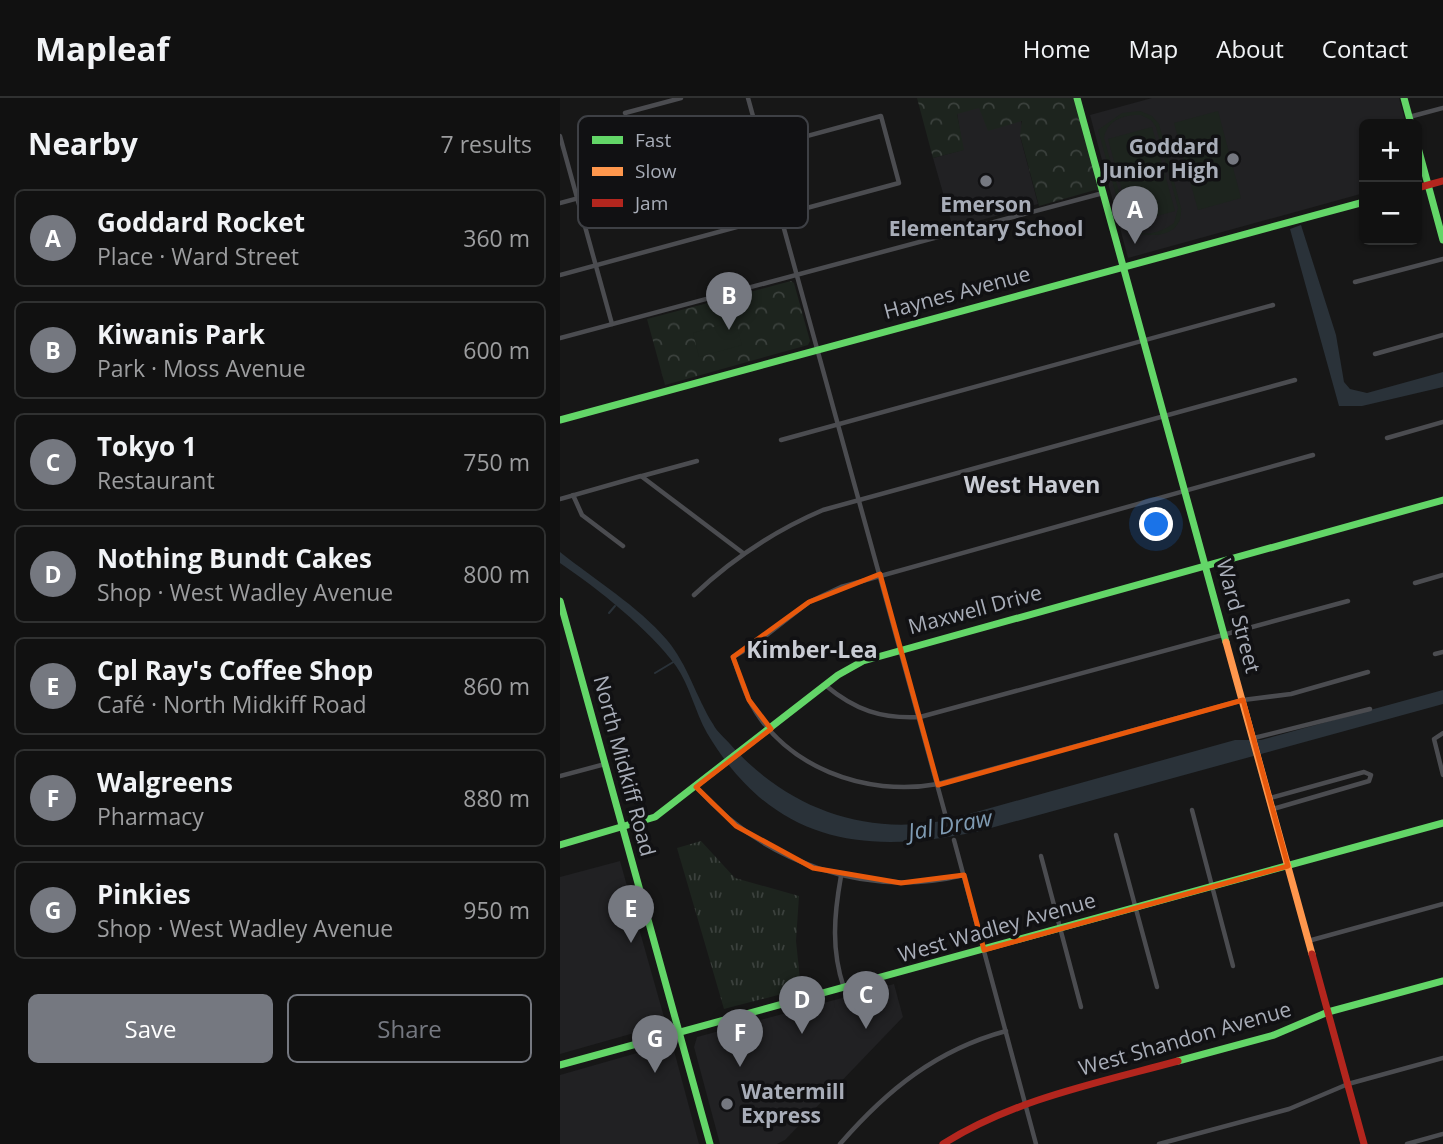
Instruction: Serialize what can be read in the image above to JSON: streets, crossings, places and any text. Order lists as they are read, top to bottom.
{
  "streets": {
    "street": [
      "Haynes Avenue",
      "Maxwell Drive",
      "Ward Street",
      "North Midkiff Road",
      "West Wadley Avenue",
      "West Shandon Avenue"
    ]
  },
  "crossings": [
    ["Haynes Avenue", "Ward Street"],
    ["Maxwell Drive", "Ward Street"],
    ["Maxwell Drive", "North Midkiff Road"],
    ["Ward Street", "West Wadley Avenue"],
    ["Ward Street", "West Shandon Avenue"],
    ["North Midkiff Road", "West Wadley Avenue"]
  ],
  "districts": ["West Haven", "Kimber-Lea"],
  "water": ["Jal Draw"],
  "places": ["Goddard Junior High", "Emerson Elementary School", "Watermill Express"],
  "legend": ["Fast", "Slow", "Jam"],
  "page": {
    "header": "Mapleaf",
    "nav": [
      "Home",
      "Map",
      "About",
      "Contact"
    ],
    "heading": ["Nearby", "7 results"],
    "map_buttons": ["+", "−"],
    "pins": [
      "A",
      "B",
      "E",
      "C",
      "D",
      "F",
      "G"
    ],
    "list": [
      {
        "mark": "A",
        "name": "Goddard Rocket",
        "note": "Place · Ward Street",
        "value": "360 m"
      },
      {
        "mark": "B",
        "name": "Kiwanis Park",
        "note": "Park · Moss Avenue",
        "value": "600 m"
      },
      {
        "mark": "C",
        "name": "Tokyo 1",
        "note": "Restaurant",
        "value": "750 m"
      },
      {
        "mark": "D",
        "name": "Nothing Bundt Cakes",
        "note": "Shop · West Wadley Avenue",
        "value": "800 m"
      },
      {
        "mark": "E",
        "name": "Cpl Ray's Coffee Shop",
        "note": "Café · North Midkiff Road",
        "value": "860 m"
      },
      {
        "mark": "F",
        "name": "Walgreens",
        "note": "Pharmacy",
        "value": "880 m"
      },
      {
        "mark": "G",
        "name": "Pinkies",
        "note": "Shop · West Wadley Avenue",
        "value": "950 m"
      }
    ],
    "buttons": ["Save", "Share"]
  }
}
